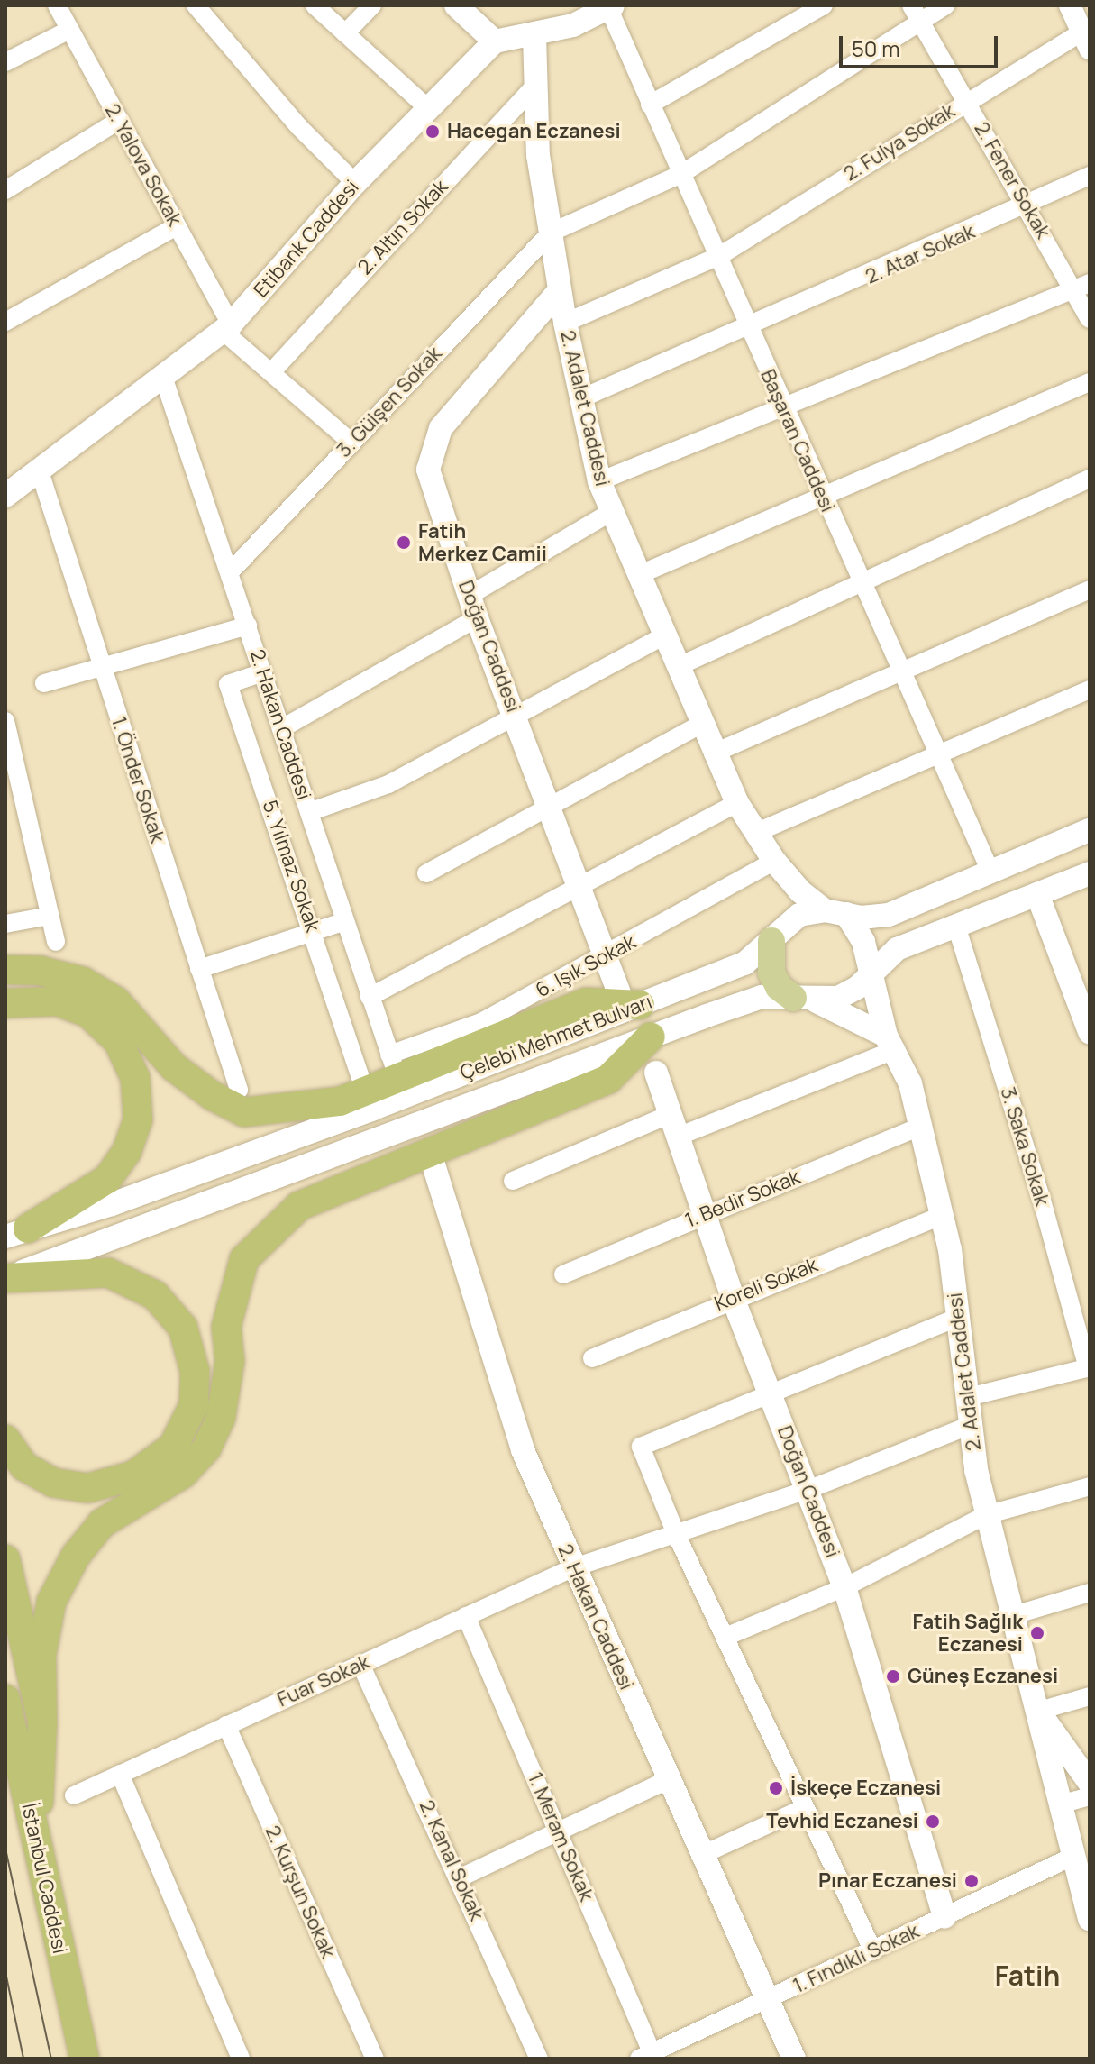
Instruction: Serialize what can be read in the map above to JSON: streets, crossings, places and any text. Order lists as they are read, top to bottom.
{
  "streets": {
    "highway": ["İstanbul Caddesi"],
    "main road": [
      "Etibank Caddesi",
      "2. Adalet Caddesi",
      "Doğan Caddesi",
      "2. Hakan Caddesi",
      "Çelebi Mehmet Bulvarı"
    ],
    "street": [
      "2. Fulya Sokak",
      "2. Yalova Sokak",
      "2. Fener Sokak",
      "2. Altın Sokak",
      "2. Atar Sokak",
      "3. Gülşen Sokak",
      "Başaran Caddesi",
      "1. Önder Sokak",
      "5. Yılmaz Sokak",
      "6. Işık Sokak",
      "3. Saka Sokak",
      "1. Bedir Sokak",
      "Koreli Sokak",
      "Fuar Sokak",
      "1. Meram Sokak",
      "2. Kanal Sokak",
      "2. Kurşun Sokak",
      "1. Fındıklı Sokak"
    ]
  },
  "crossings": [
    ["2. Fulya Sokak", "2. Fener Sokak"],
    ["2. Fulya Sokak", "2. Adalet Caddesi"],
    ["2. Fulya Sokak", "Başaran Caddesi"],
    ["2. Yalova Sokak", "Etibank Caddesi"],
    ["2. Fener Sokak", "2. Atar Sokak"],
    ["2. Altın Sokak", "2. Adalet Caddesi"],
    ["Etibank Caddesi", "2. Hakan Caddesi"],
    ["Etibank Caddesi", "1. Önder Sokak"],
    ["2. Atar Sokak", "2. Adalet Caddesi"],
    ["2. Atar Sokak", "Başaran Caddesi"],
    ["3. Gülşen Sokak", "2. Adalet Caddesi"],
    ["3. Gülşen Sokak", "2. Hakan Caddesi"],
    ["2. Adalet Caddesi", "Doğan Caddesi"],
    ["2. Adalet Caddesi", "6. Işık Sokak"],
    ["2. Adalet Caddesi", "Çelebi Mehmet Bulvarı"],
    ["2. Adalet Caddesi", "1. Bedir Sokak"],
    ["2. Adalet Caddesi", "Koreli Sokak"],
    ["2. Adalet Caddesi", "Fuar Sokak"],
    ["2. Adalet Caddesi", "1. Fındıklı Sokak"],
    ["Başaran Caddesi", "Çelebi Mehmet Bulvarı"],
    ["Doğan Caddesi", "6. Işık Sokak"],
    ["Doğan Caddesi", "Çelebi Mehmet Bulvarı"],
    ["Doğan Caddesi", "1. Bedir Sokak"],
    ["Doğan Caddesi", "Koreli Sokak"],
    ["Doğan Caddesi", "Fuar Sokak"],
    ["Doğan Caddesi", "1. Fındıklı Sokak"],
    ["2. Hakan Caddesi", "5. Yılmaz Sokak"],
    ["2. Hakan Caddesi", "6. Işık Sokak"],
    ["2. Hakan Caddesi", "Fuar Sokak"],
    ["2. Hakan Caddesi", "1. Fındıklı Sokak"],
    ["Çelebi Mehmet Bulvarı", "3. Saka Sokak"],
    ["Fuar Sokak", "1. Meram Sokak"],
    ["Fuar Sokak", "2. Kanal Sokak"],
    ["Fuar Sokak", "2. Kurşun Sokak"],
    ["1. Meram Sokak", "1. Fındıklı Sokak"]
  ],
  "districts": ["Fatih"],
  "places": [
    "Hacegan Eczanesi",
    "Fatih Merkez Camii",
    "Fatih Sağlık Eczanesi",
    "Güneş Eczanesi",
    "İskeçe Eczanesi",
    "Tevhid Eczanesi",
    "Pınar Eczanesi"
  ],
  "scale_bar": "50 m"
}
